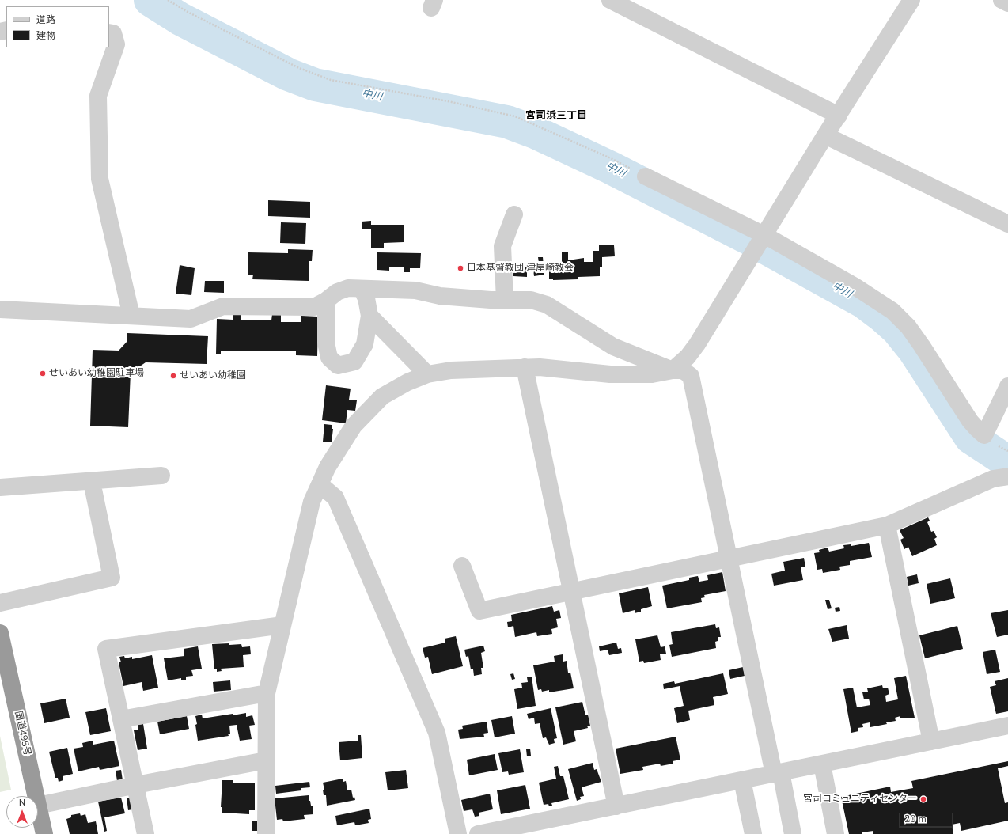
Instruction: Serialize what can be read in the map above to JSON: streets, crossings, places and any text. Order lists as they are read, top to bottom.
{
  "streets": {
    "highway": ["国道495号"]
  },
  "districts": ["宮司浜三丁目"],
  "water": ["中川"],
  "places": [
    "日本基督教団 津屋崎教会",
    "せいあい幼稚園駐車場",
    "せいあい幼稚園",
    "宮司コミュニティセンター"
  ],
  "legend": ["道路", "建物"],
  "scale_bar": "20 m",
  "north": "top"
}
